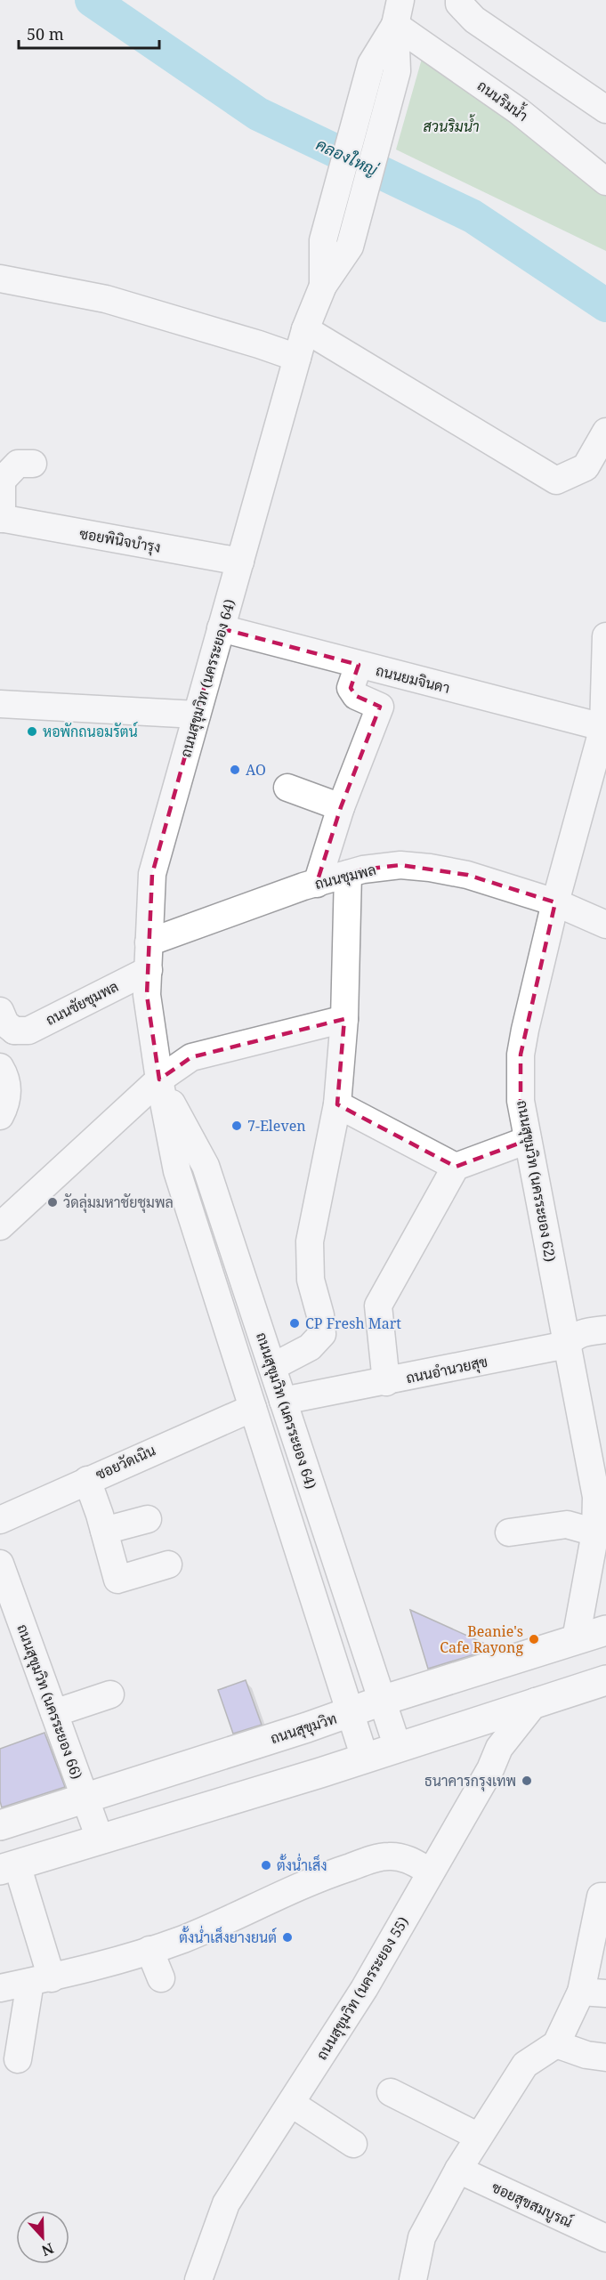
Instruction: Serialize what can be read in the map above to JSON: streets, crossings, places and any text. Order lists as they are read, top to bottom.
{
  "streets": {
    "main road": ["ถนนสุขุมวิท"],
    "street": [
      "ถนนริมน้ำ",
      "ซอยพินิจบำรุง",
      "ถนนสุขุมวิท (นครระยอง 64)",
      "ถนนยมจินดา",
      "ถนนชุมพล",
      "ถนนชัยชุมพล",
      "ถนนสุขุมวิท (นครระยอง 62)",
      "ถนนอำนวยสุข",
      "ซอยวัดเนิน",
      "ถนนสุขุมวิท (นครระยอง 66)",
      "ถนนสุขุมวิท (นครระยอง 55)",
      "ซอยสุขสมบูรณ์"
    ]
  },
  "crossings": [
    ["ถนนริมน้ำ", "ถนนสุขุมวิท (นครระยอง 64)"],
    ["ซอยพินิจบำรุง", "ถนนสุขุมวิท (นครระยอง 64)"],
    ["ถนนสุขุมวิท (นครระยอง 64)", "ถนนยมจินดา"],
    ["ถนนสุขุมวิท (นครระยอง 64)", "ถนนชุมพล"],
    ["ถนนสุขุมวิท (นครระยอง 64)", "ถนนชัยชุมพล"],
    ["ถนนสุขุมวิท (นครระยอง 64)", "ถนนอำนวยสุข"],
    ["ถนนสุขุมวิท (นครระยอง 64)", "ซอยวัดเนิน"],
    ["ถนนสุขุมวิท (นครระยอง 64)", "ถนนสุขุมวิท"],
    ["ถนนยมจินดา", "ถนนสุขุมวิท (นครระยอง 62)"],
    ["ถนนชุมพล", "ถนนสุขุมวิท (นครระยอง 62)"],
    ["ถนนสุขุมวิท (นครระยอง 62)", "ถนนอำนวยสุข"],
    ["ถนนสุขุมวิท (นครระยอง 62)", "ถนนสุขุมวิท"],
    ["ถนนสุขุมวิท (นครระยอง 66)", "ถนนสุขุมวิท"]
  ],
  "water": ["คลองใหญ่"],
  "parks": ["สวนริมน้ำ"],
  "places": [
    "หอพักถนอมรัตน์",
    "AO",
    "7-Eleven",
    "วัดลุ่มมหาชัยชุมพล",
    "CP Fresh Mart",
    "Beanie's Cafe Rayong",
    "ธนาคารกรุงเทพ",
    "ตั้งน่ำเส็ง",
    "ตั้งน่ำเส็งยางยนต์"
  ],
  "scale_bar": "50 m",
  "north": "bottom"
}
